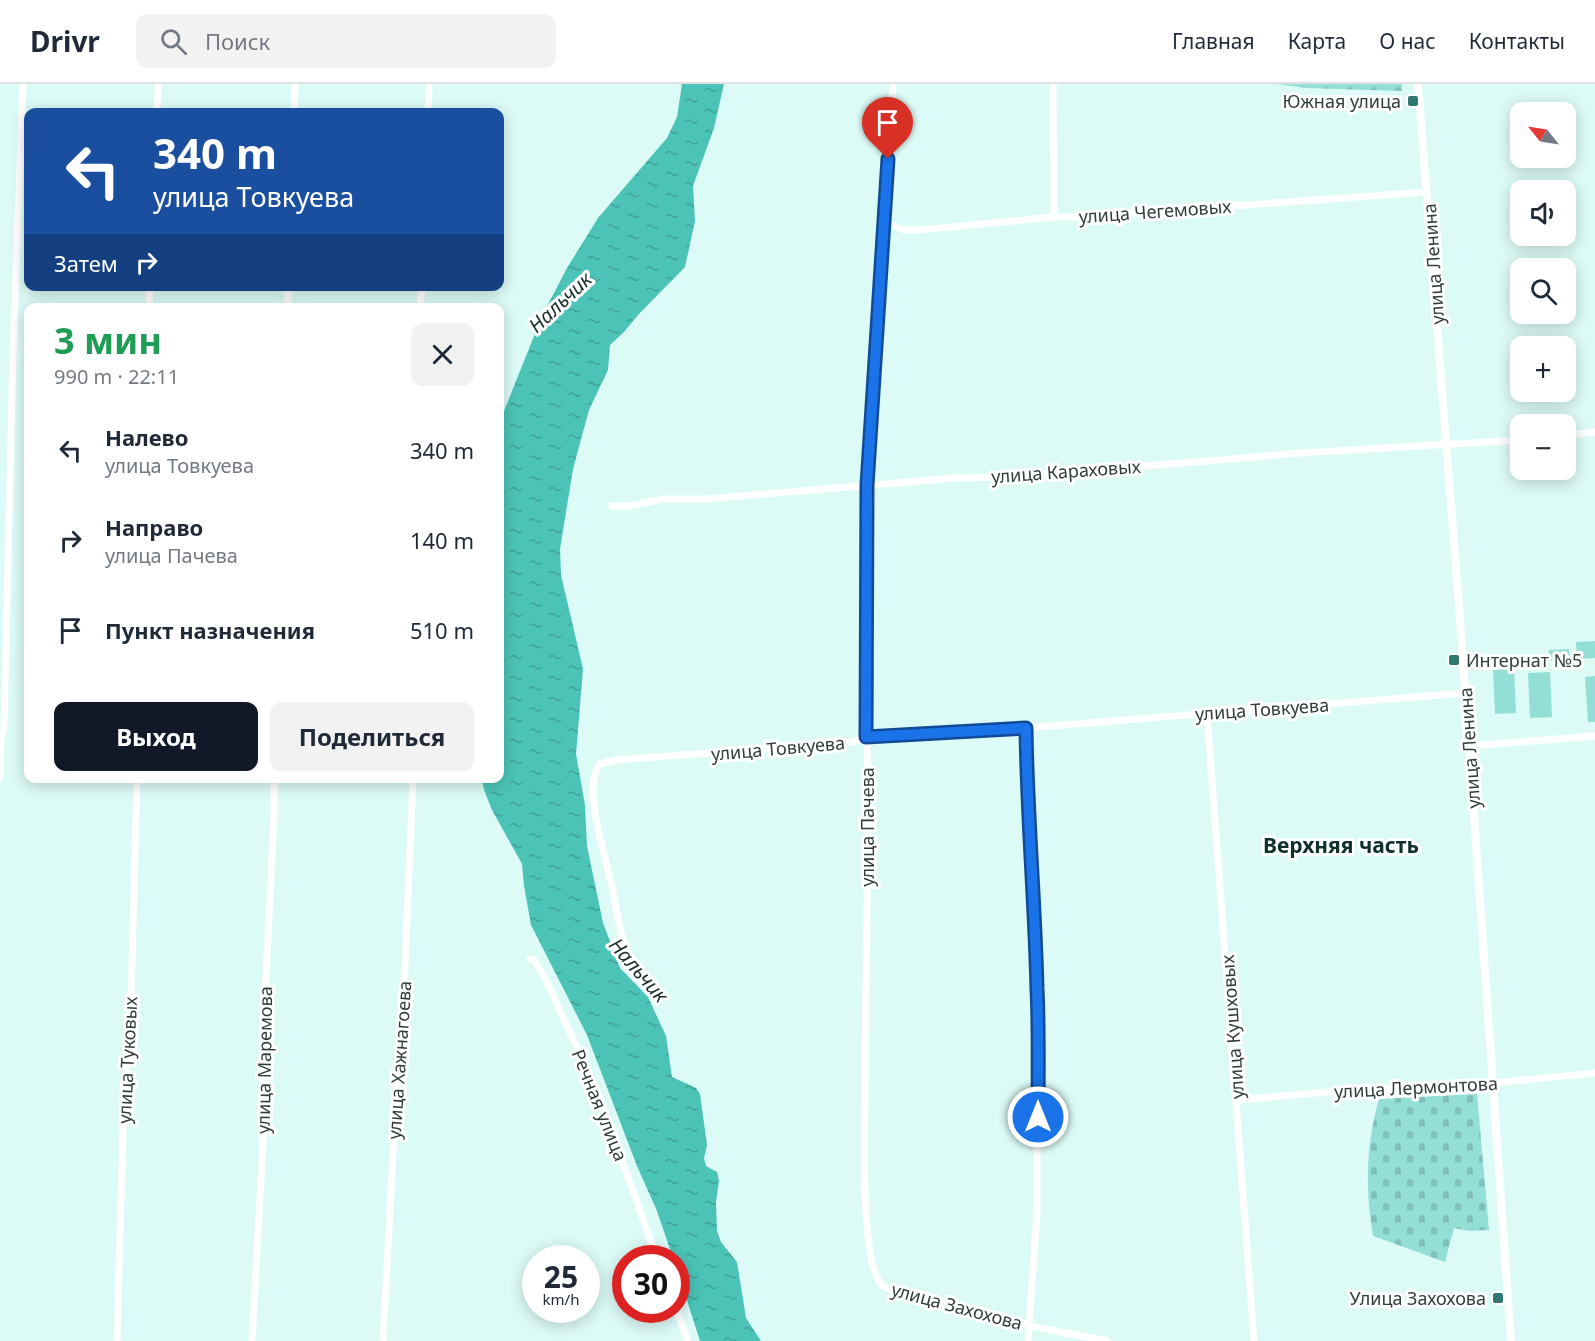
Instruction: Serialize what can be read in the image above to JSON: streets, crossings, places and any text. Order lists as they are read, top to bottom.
{
  "streets": {
    "street": [
      "улица Чегемовых",
      "улица Ленина",
      "улица Караховых",
      "улица Товкуева",
      "улица Пачева",
      "улица Кушховых",
      "улица Туковых",
      "улица Маремова",
      "улица Хажнагоева",
      "улица Лермонтова",
      "Речная улица",
      "улица Захохова"
    ]
  },
  "crossings": [
    ["улица Чегемовых", "улица Ленина"],
    ["улица Чегемовых", "улица Пачева"],
    ["улица Ленина", "улица Караховых"],
    ["улица Ленина", "улица Товкуева"],
    ["улица Ленина", "улица Лермонтова"],
    ["улица Караховых", "улица Пачева"],
    ["улица Товкуева", "улица Пачева"],
    ["улица Товкуева", "улица Кушховых"],
    ["улица Пачева", "улица Захохова"],
    ["улица Кушховых", "улица Лермонтова"]
  ],
  "districts": ["Верхняя часть"],
  "water": ["Нальчик"],
  "places": {
    "transit": ["Южная улица", "Интернат №5", "Улица Захохова"]
  },
  "north": "top left",
  "page": {
    "header": "Drivr",
    "search": "Поиск",
    "nav": [
      "Главная",
      "Карта",
      "О нас",
      "Контакты"
    ],
    "map_buttons": ["+", "−"],
    "turn": ["340 m", "улица Товкуева"],
    "then": "Затем",
    "heading": ["3 мин", "990 m · 22:11"],
    "list": [
      {
        "name": "Налево",
        "note": "улица Товкуева",
        "value": "340 m"
      },
      {
        "name": "Направо",
        "note": "улица Пачева",
        "value": "140 m"
      },
      {
        "name": "Пункт назначения",
        "value": "510 m"
      }
    ],
    "buttons": ["Выход", "Поделиться"],
    "speed": "25 km/h",
    "limit": "30"
  }
}
